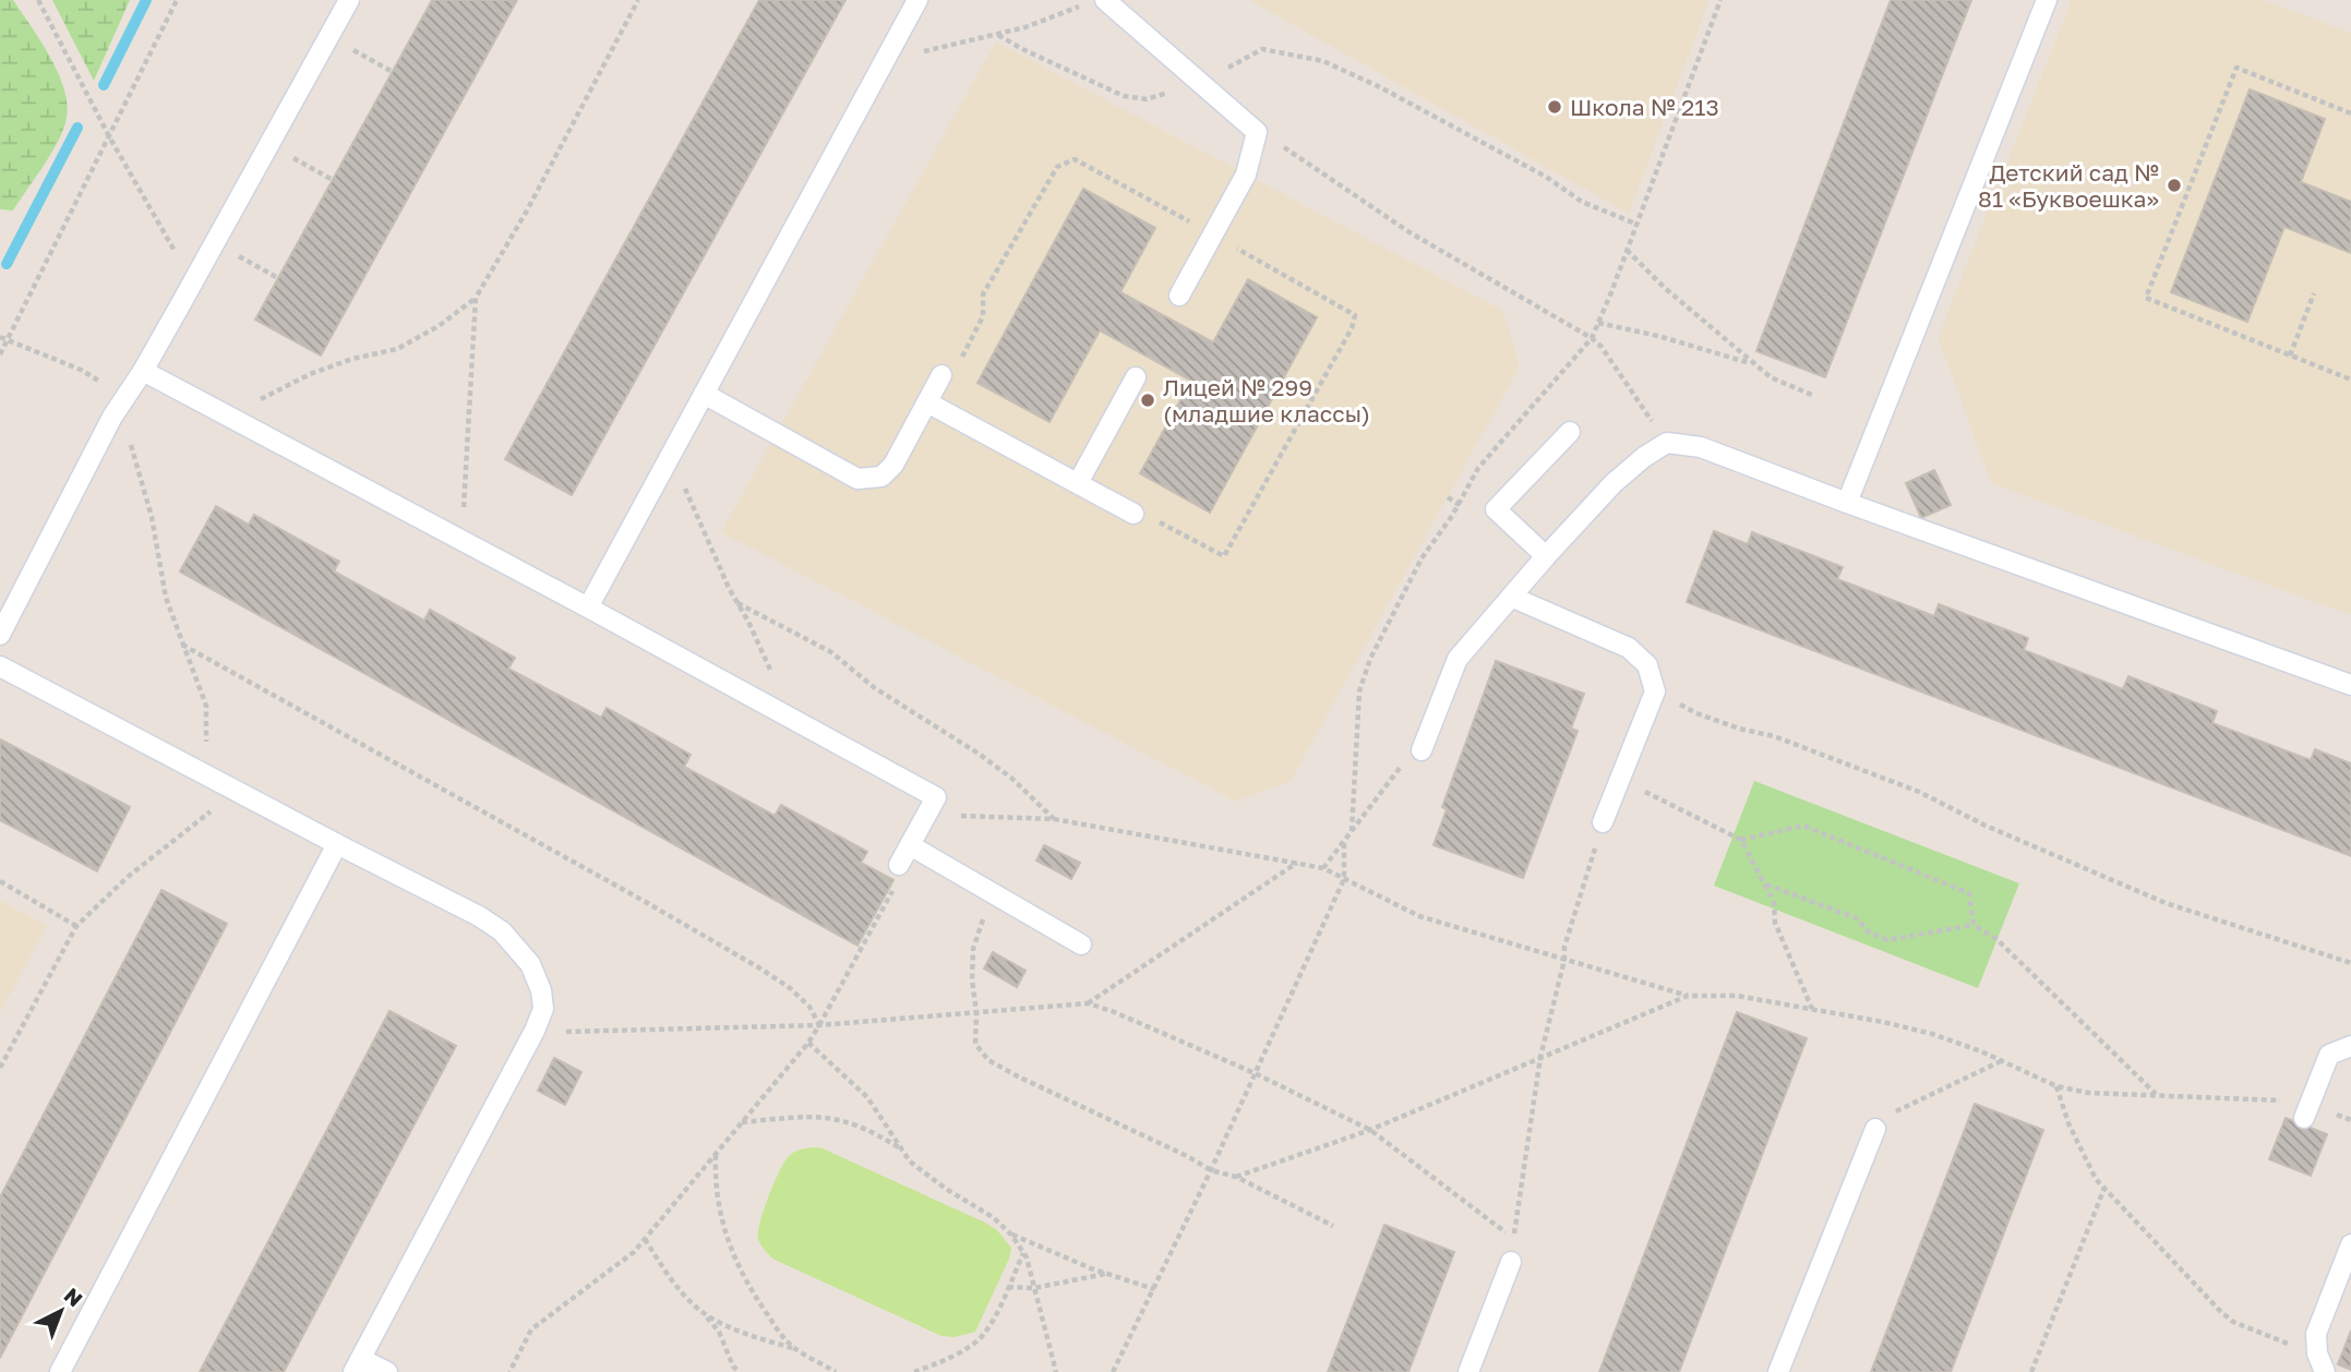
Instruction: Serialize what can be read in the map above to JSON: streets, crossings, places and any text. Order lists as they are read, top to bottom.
{
  "places": ["Школа № 213", "Детский сад № 81 «Буквоешка»", "Лицей № 299 (младшие классы)"],
  "north": "top right"
}
